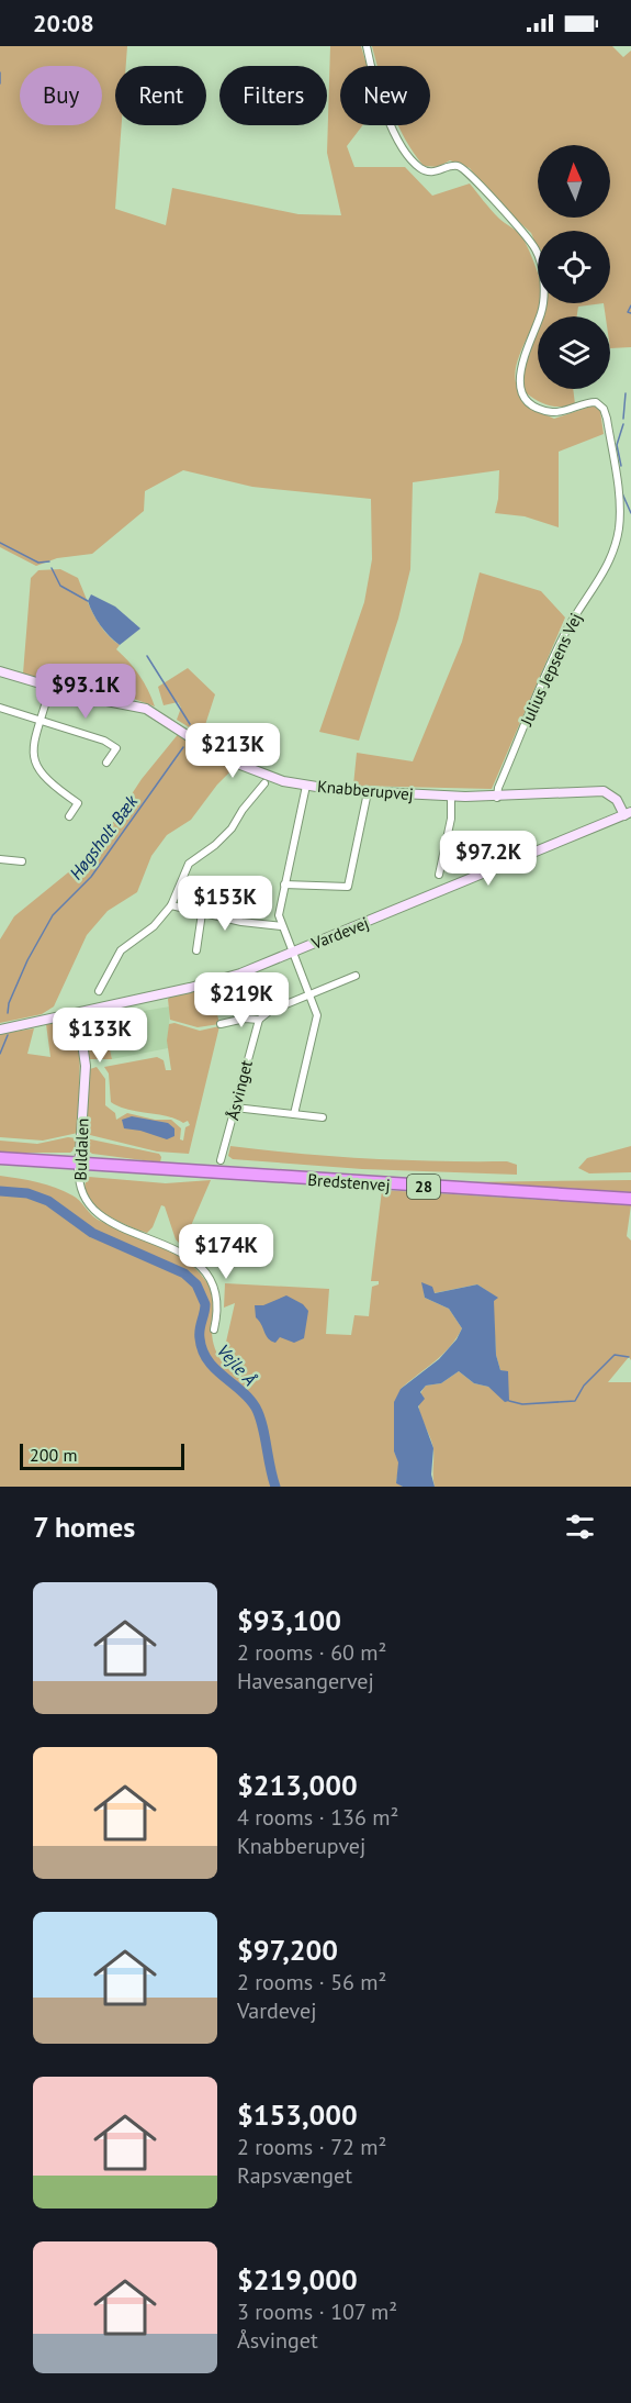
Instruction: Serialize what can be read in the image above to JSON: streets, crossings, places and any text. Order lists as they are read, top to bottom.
{
  "streets": {
    "highway": ["Bredstenvej", "28"],
    "street": [
      "Julius Jepsens Vej",
      "Knabberupvej",
      "Vardevej",
      "Åsvinget",
      "Buldalen"
    ]
  },
  "crossings": [
    ["Julius Jepsens Vej", "Knabberupvej"],
    ["Knabberupvej", "Vardevej"],
    ["Vardevej", "Buldalen"],
    ["Buldalen", "Bredstenvej"]
  ],
  "water": ["Høgsholt Bæk", "Vejle Å"],
  "scale_bar": "200 m",
  "north": "top",
  "page": {
    "status": "20:08",
    "chip": [
      "Buy",
      "Rent",
      "Filters",
      "New"
    ],
    "price": [
      "$93.1K",
      "$213K",
      "$97.2K",
      "$153K",
      "$219K",
      "$133K",
      "$174K"
    ],
    "scale": "200 m",
    "heading": "7 homes",
    "list": [
      {
        "name": "$93,100",
        "note": "2 rooms · 60 m² · Havesangervej"
      },
      {
        "name": "$213,000",
        "note": "4 rooms · 136 m² · Knabberupvej"
      },
      {
        "name": "$97,200",
        "note": "2 rooms · 56 m² · Vardevej"
      },
      {
        "name": "$153,000",
        "note": "2 rooms · 72 m² · Rapsvænget"
      },
      {
        "name": "$219,000",
        "note": "3 rooms · 107 m² · Åsvinget"
      }
    ]
  }
}
